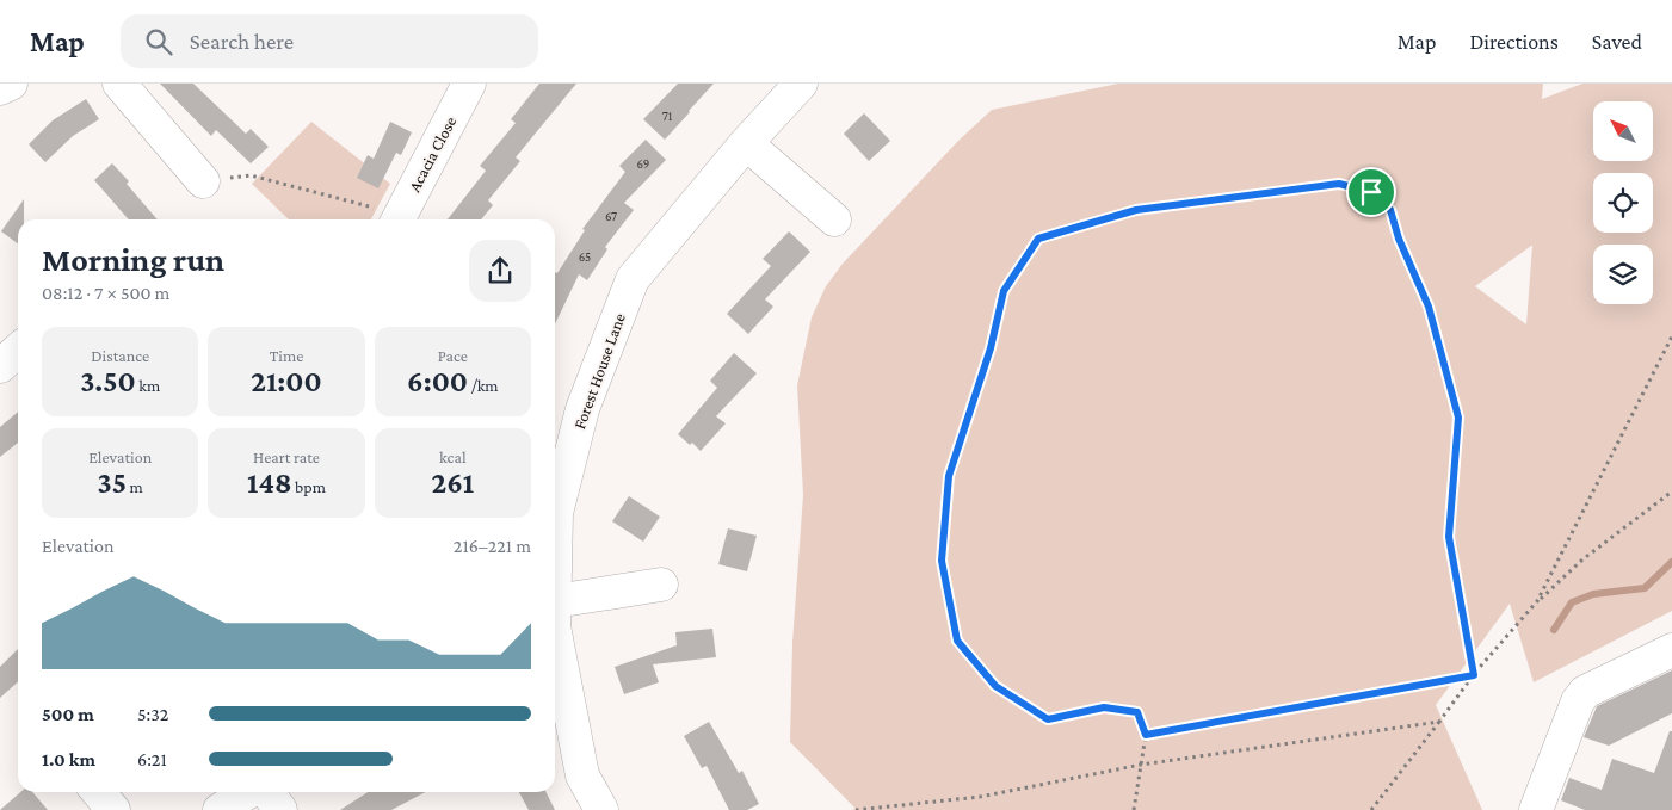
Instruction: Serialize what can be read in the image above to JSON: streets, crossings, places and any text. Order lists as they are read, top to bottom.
{
  "streets": {
    "street": ["Acacia Close", "Forest House Lane"]
  },
  "house_numbers": [
    "71",
    "69",
    "67",
    "65"
  ],
  "north": "top left",
  "page": {
    "header": "Map",
    "search": "Search here",
    "nav": ["Map", "Directions", "Saved"],
    "heading": ["Morning run", "08:12 · 7 × 500 m"],
    "stats": [
      ["Distance", "3.50 km"],
      ["Time", "21:00"],
      ["Pace", "6:00 /km"],
      ["Elevation", "35 m"],
      ["Heart rate", "148 bpm"],
      ["kcal", "261"]
    ],
    "chart": ["Elevation", "216–221 m"],
    "list": [
      {
        "name": "500 m",
        "note": "5:32"
      },
      {
        "name": "1.0 km",
        "note": "6:21"
      }
    ]
  }
}
